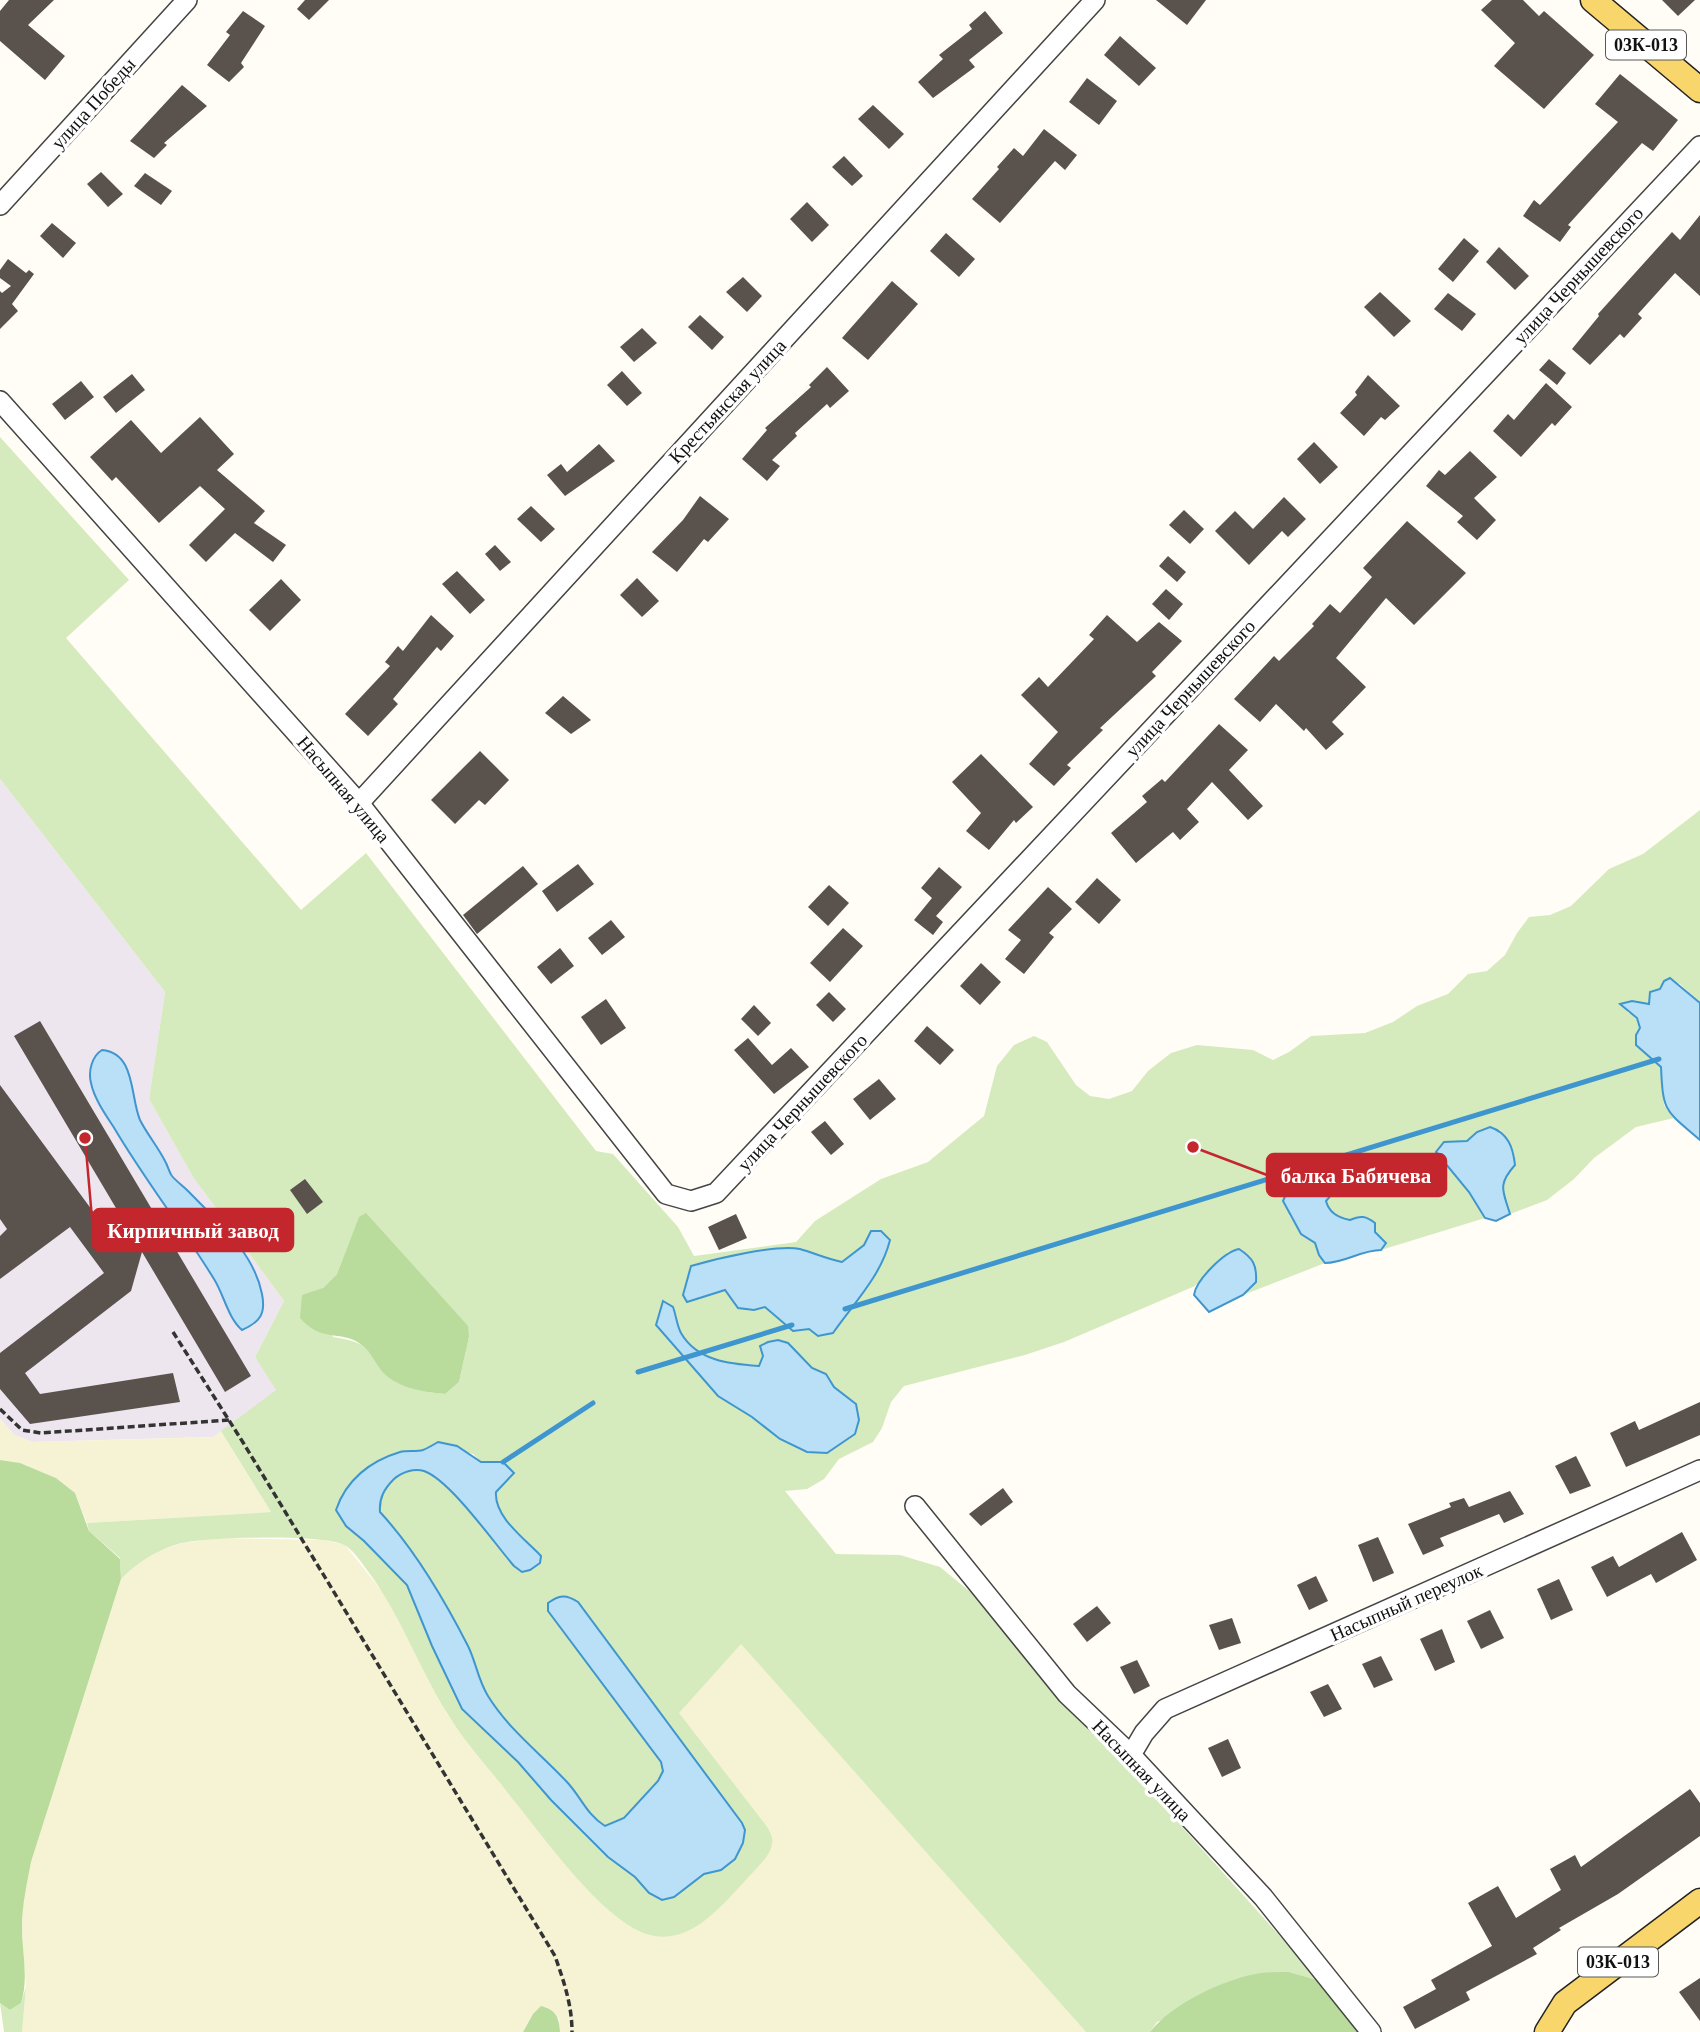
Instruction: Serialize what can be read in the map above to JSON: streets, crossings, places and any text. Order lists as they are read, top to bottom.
{
  "streets": {
    "main road": ["03К-013"],
    "street": [
      "улица Победы",
      "улица Чернышевского",
      "Крестьянская улица",
      "Насыпная улица",
      "Насыпный переулок"
    ]
  },
  "crossings": [
    ["улица Чернышевского", "Насыпная улица"],
    ["Крестьянская улица", "Насыпная улица"],
    ["Насыпная улица", "Насыпный переулок"]
  ],
  "places": ["Кирпичный завод", "балка Бабичева"]
}
